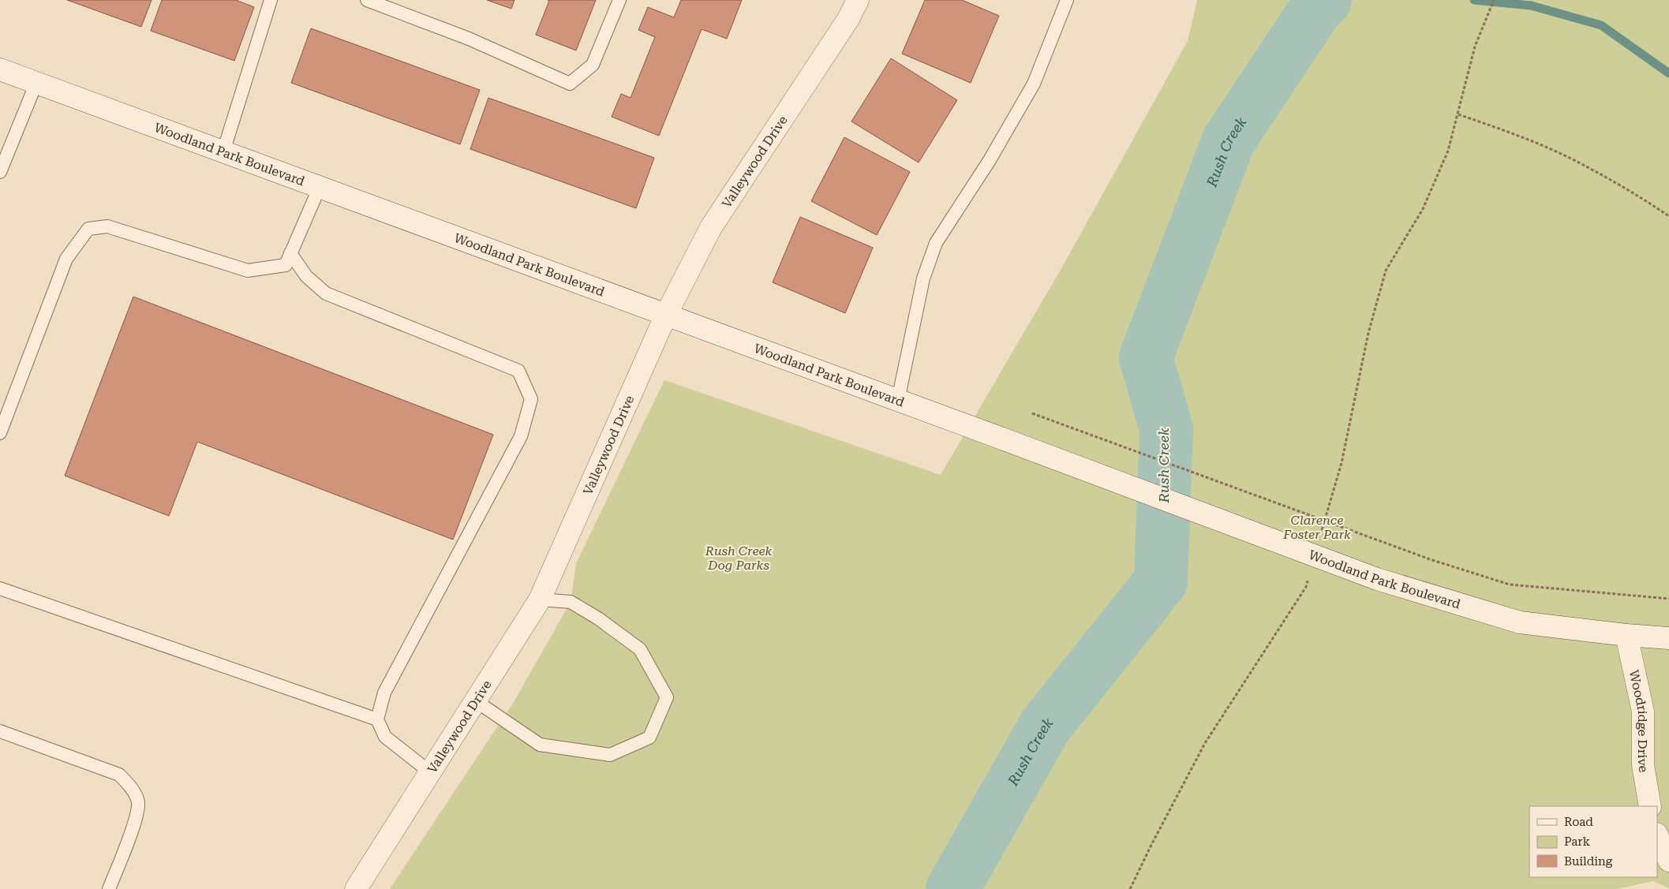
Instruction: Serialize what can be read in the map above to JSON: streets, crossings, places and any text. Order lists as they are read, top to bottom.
{
  "streets": {
    "street": ["Woodland Park Boulevard", "Valleywood Drive", "Woodridge Drive"]
  },
  "crossings": [
    ["Woodland Park Boulevard", "Valleywood Drive"],
    ["Woodland Park Boulevard", "Woodridge Drive"]
  ],
  "water": ["Rush Creek"],
  "parks": ["Clarence Foster Park", "Rush Creek Dog Parks"],
  "legend": ["Road", "Park", "Building"]
}
